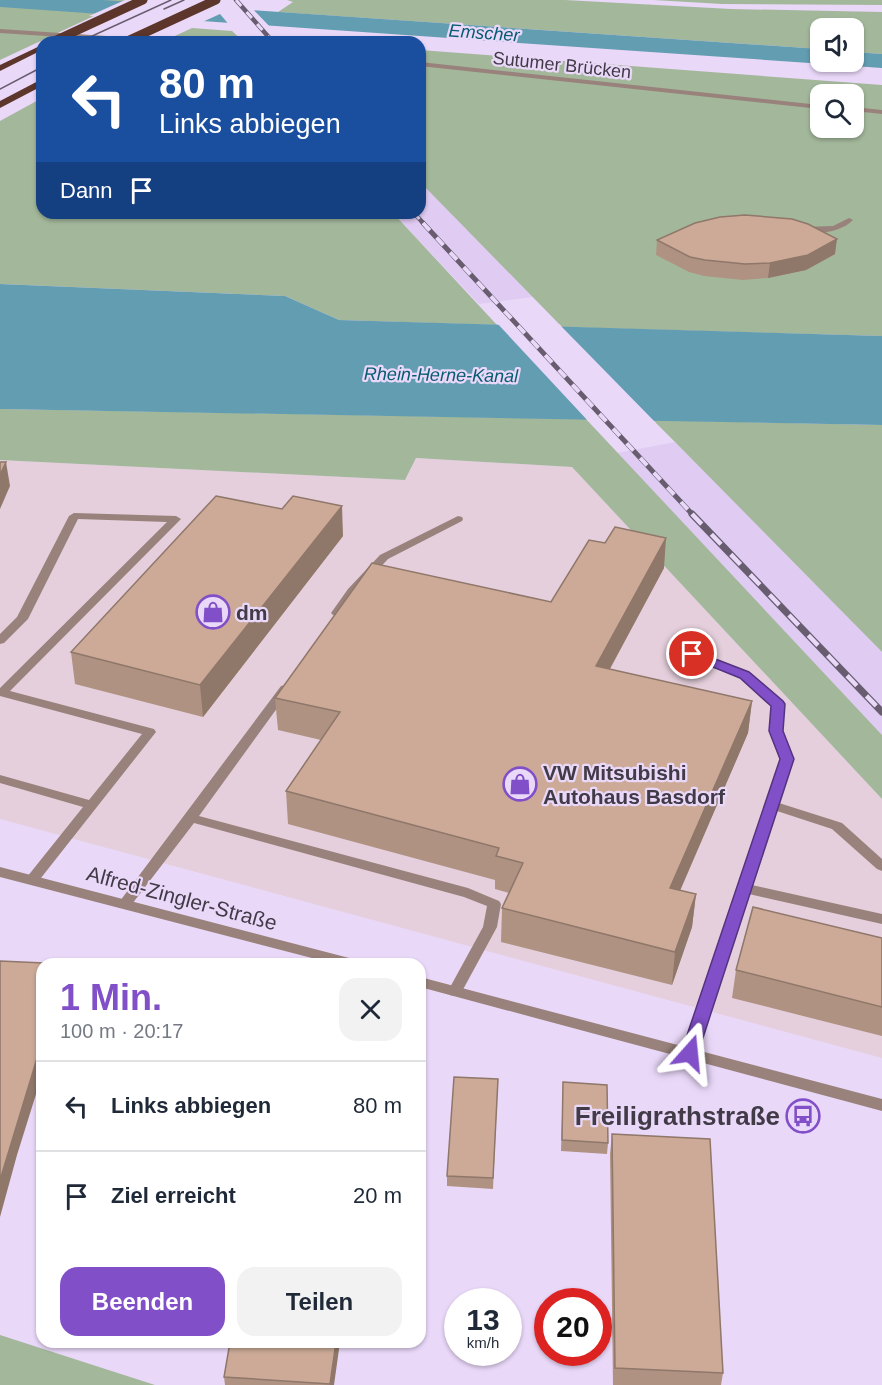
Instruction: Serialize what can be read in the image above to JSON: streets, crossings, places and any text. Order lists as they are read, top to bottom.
{
  "streets": {
    "street": ["Sutumer Brücken", "Alfred-Zingler-Straße"]
  },
  "water": ["Emscher", "Rhein-Herne-Kanal"],
  "places": {
    "shop": ["dm", "VW Mitsubishi Autohaus Basdorf"],
    "bus stop": ["Freiligrathstraße"]
  },
  "page": {
    "turn": ["80 m", "Links abbiegen"],
    "then": "Dann",
    "heading": ["1 Min.", "100 m · 20:17"],
    "list": [
      {
        "name": "Links abbiegen",
        "value": "80 m"
      },
      {
        "name": "Ziel erreicht",
        "value": "20 m"
      }
    ],
    "buttons": ["Beenden", "Teilen"],
    "speed": "13 km/h",
    "limit": "20"
  }
}
